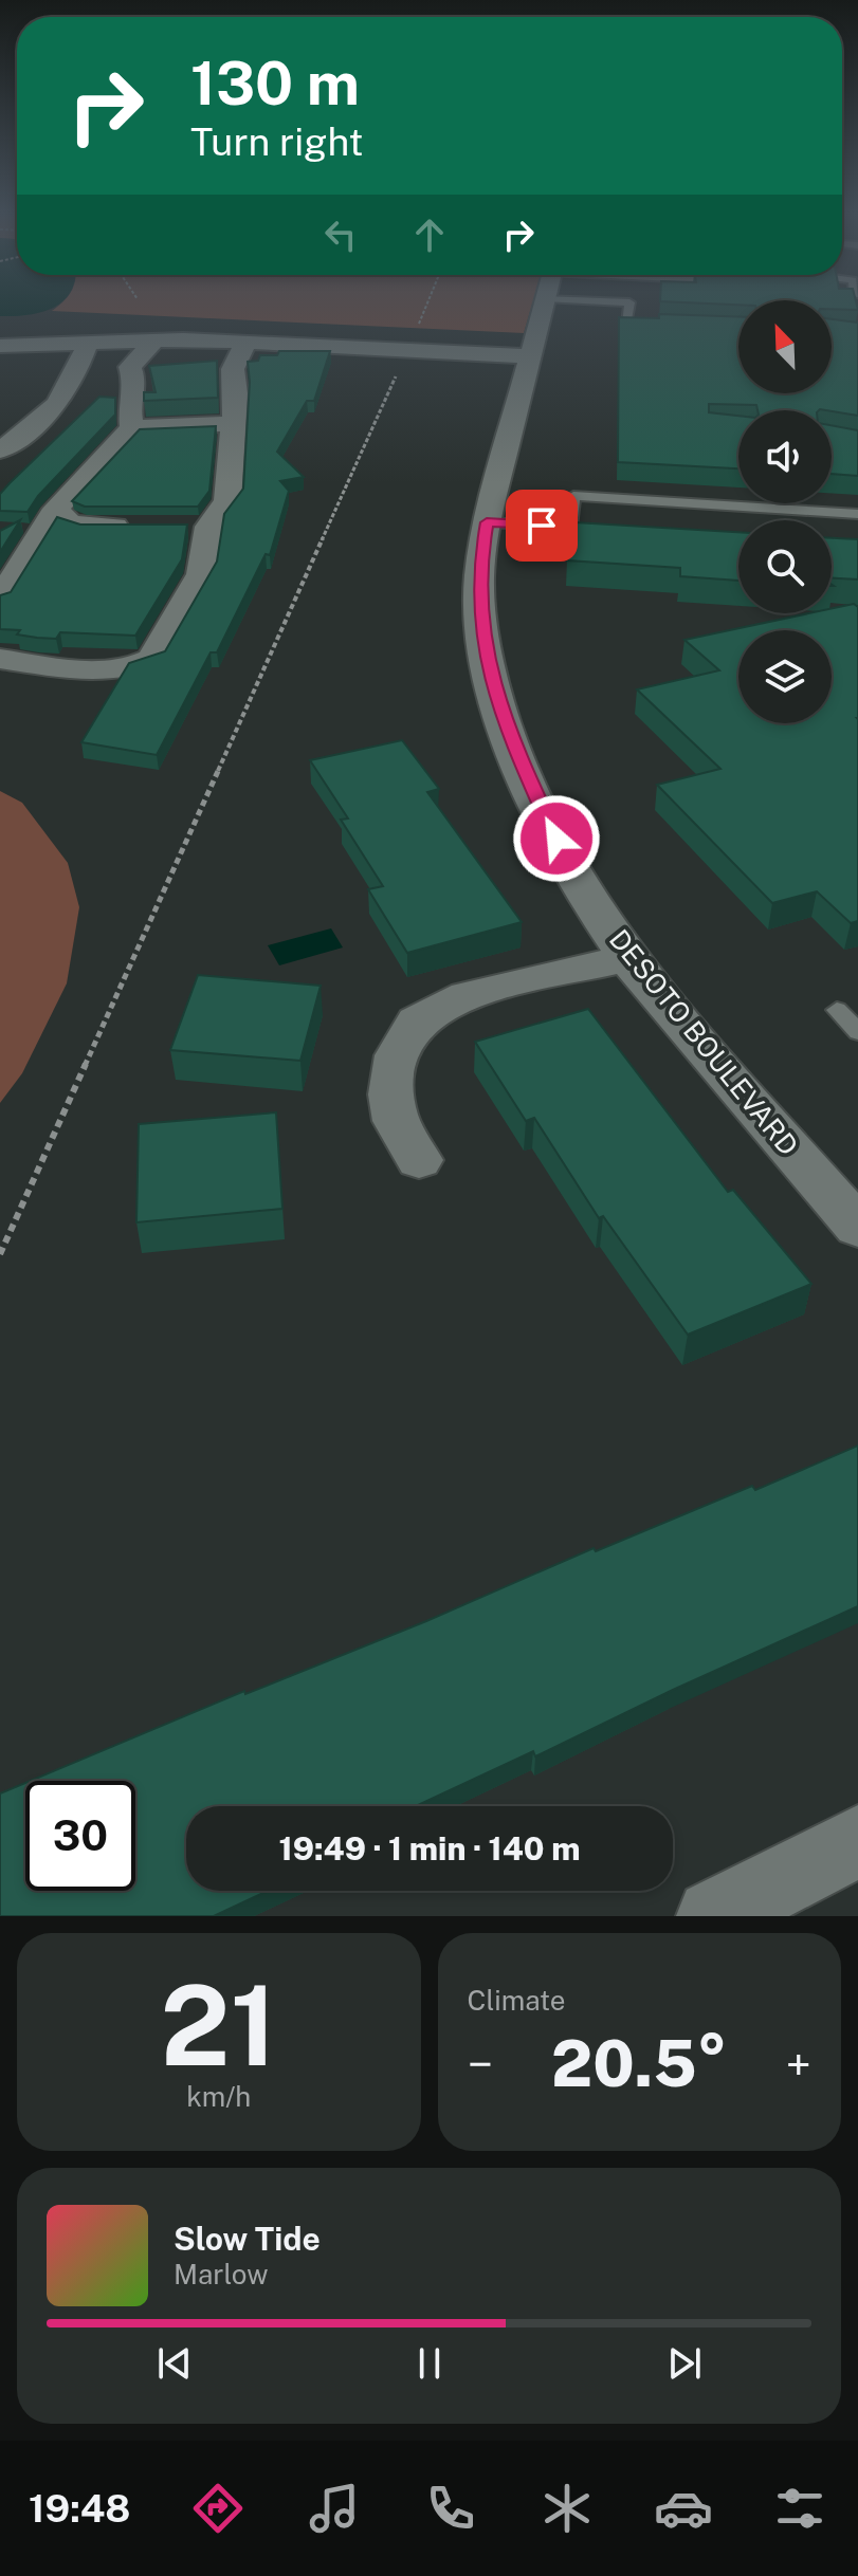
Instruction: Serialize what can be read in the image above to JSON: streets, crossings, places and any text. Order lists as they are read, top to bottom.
{
  "streets": {
    "street": ["DESOTO BOULEVARD"]
  },
  "north": "top left",
  "page": {
    "turn": ["130 m", "Turn right"],
    "limit": "30",
    "trip": "19:49 · 1 min · 140 m",
    "tile": [
      ["21", "km/h"],
      "Climate"
    ],
    "heat": ["−", "20.5°", "+"],
    "song": ["Slow Tide", "Marlow"],
    "tabs": "19:48"
  }
}
